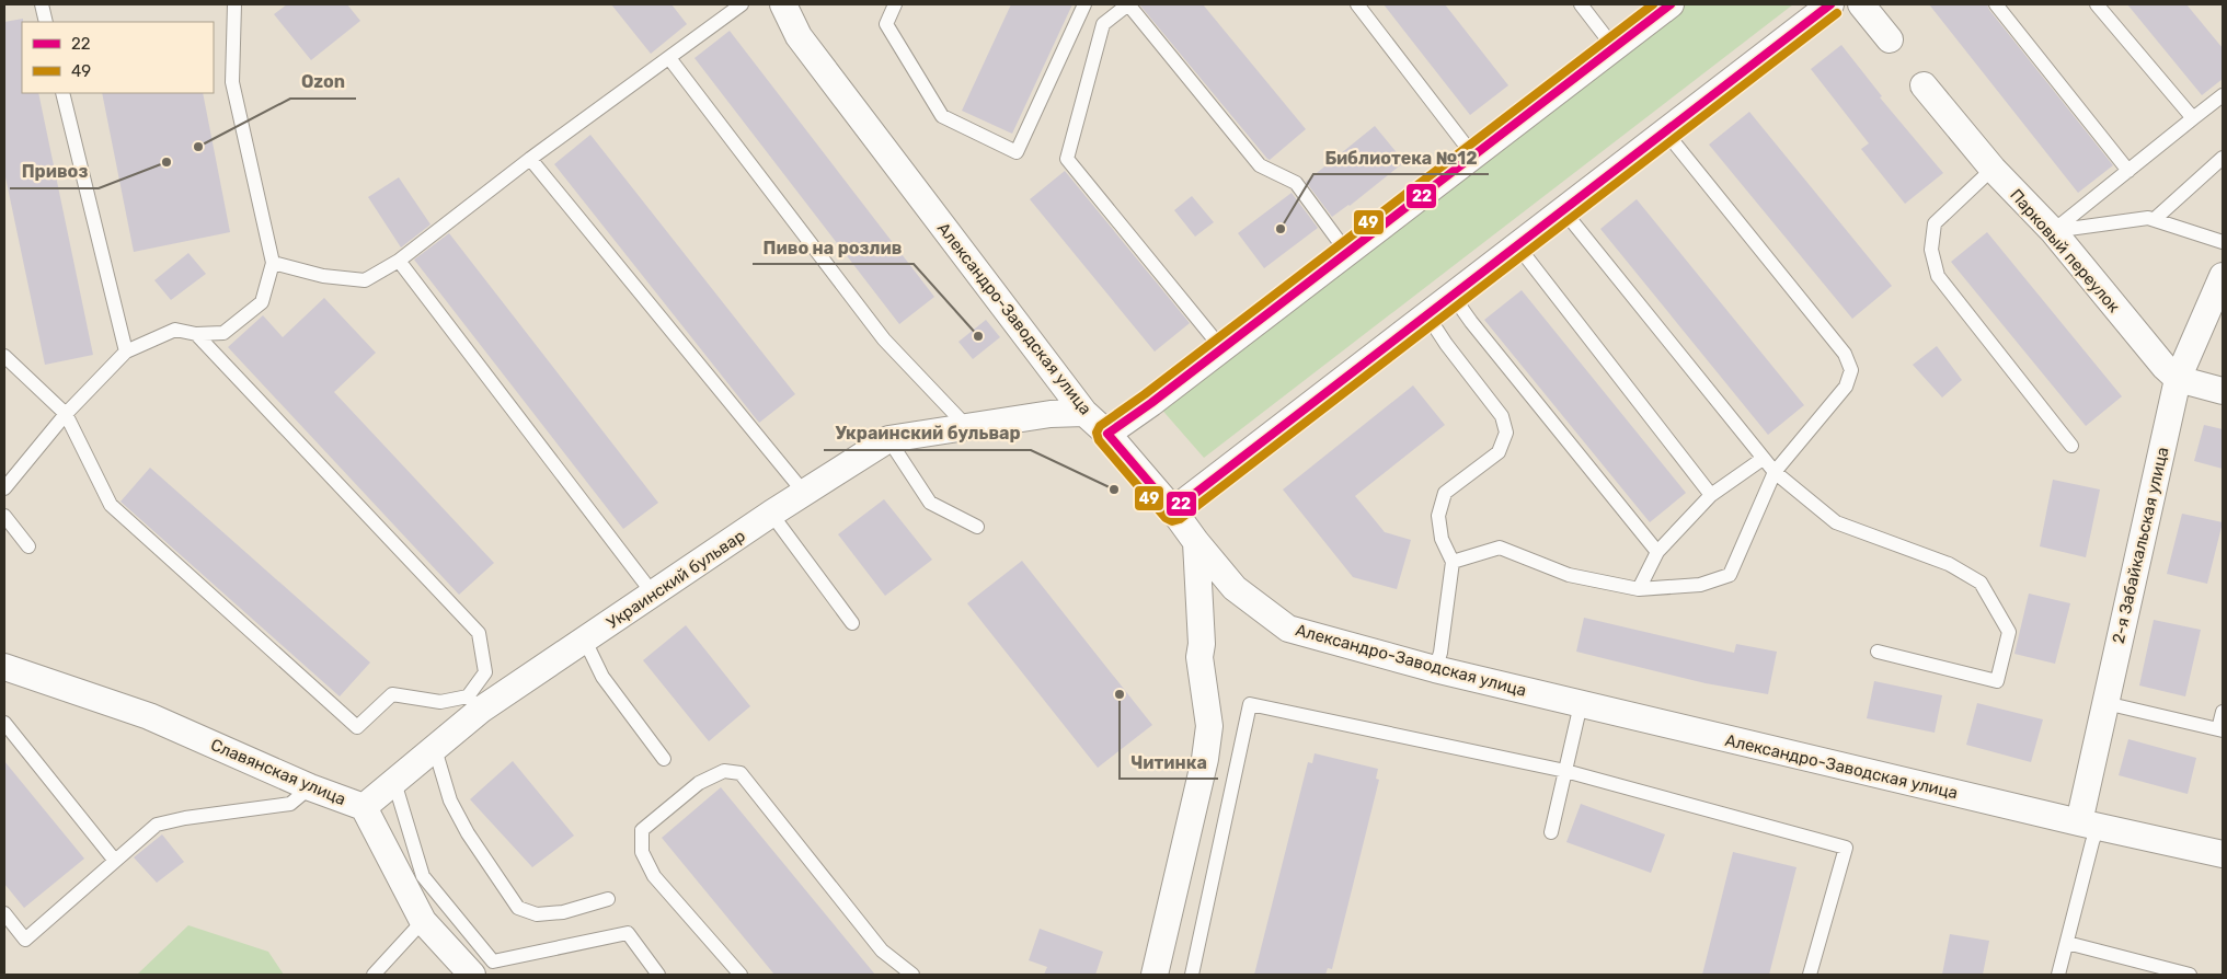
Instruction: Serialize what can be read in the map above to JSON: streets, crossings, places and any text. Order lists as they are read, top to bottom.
{
  "streets": {
    "street": [
      "Парковый переулок",
      "Александро-Заводская улица",
      "2-я Забайкальская улица",
      "Украинский бульвар",
      "Славянская улица"
    ]
  },
  "crossings": [
    ["Парковый переулок", "2-я Забайкальская улица"],
    ["Александро-Заводская улица", "2-я Забайкальская улица"],
    ["Александро-Заводская улица", "Украинский бульвар"],
    ["Украинский бульвар", "Славянская улица"]
  ],
  "places": [
    "Ozon",
    "Привоз",
    "Библиотека №12",
    "Пиво на розлив",
    "Украинский бульвар",
    "Читинка"
  ],
  "lines": ["transit line 22", "transit line 49"],
  "legend": ["22", "49"]
}
